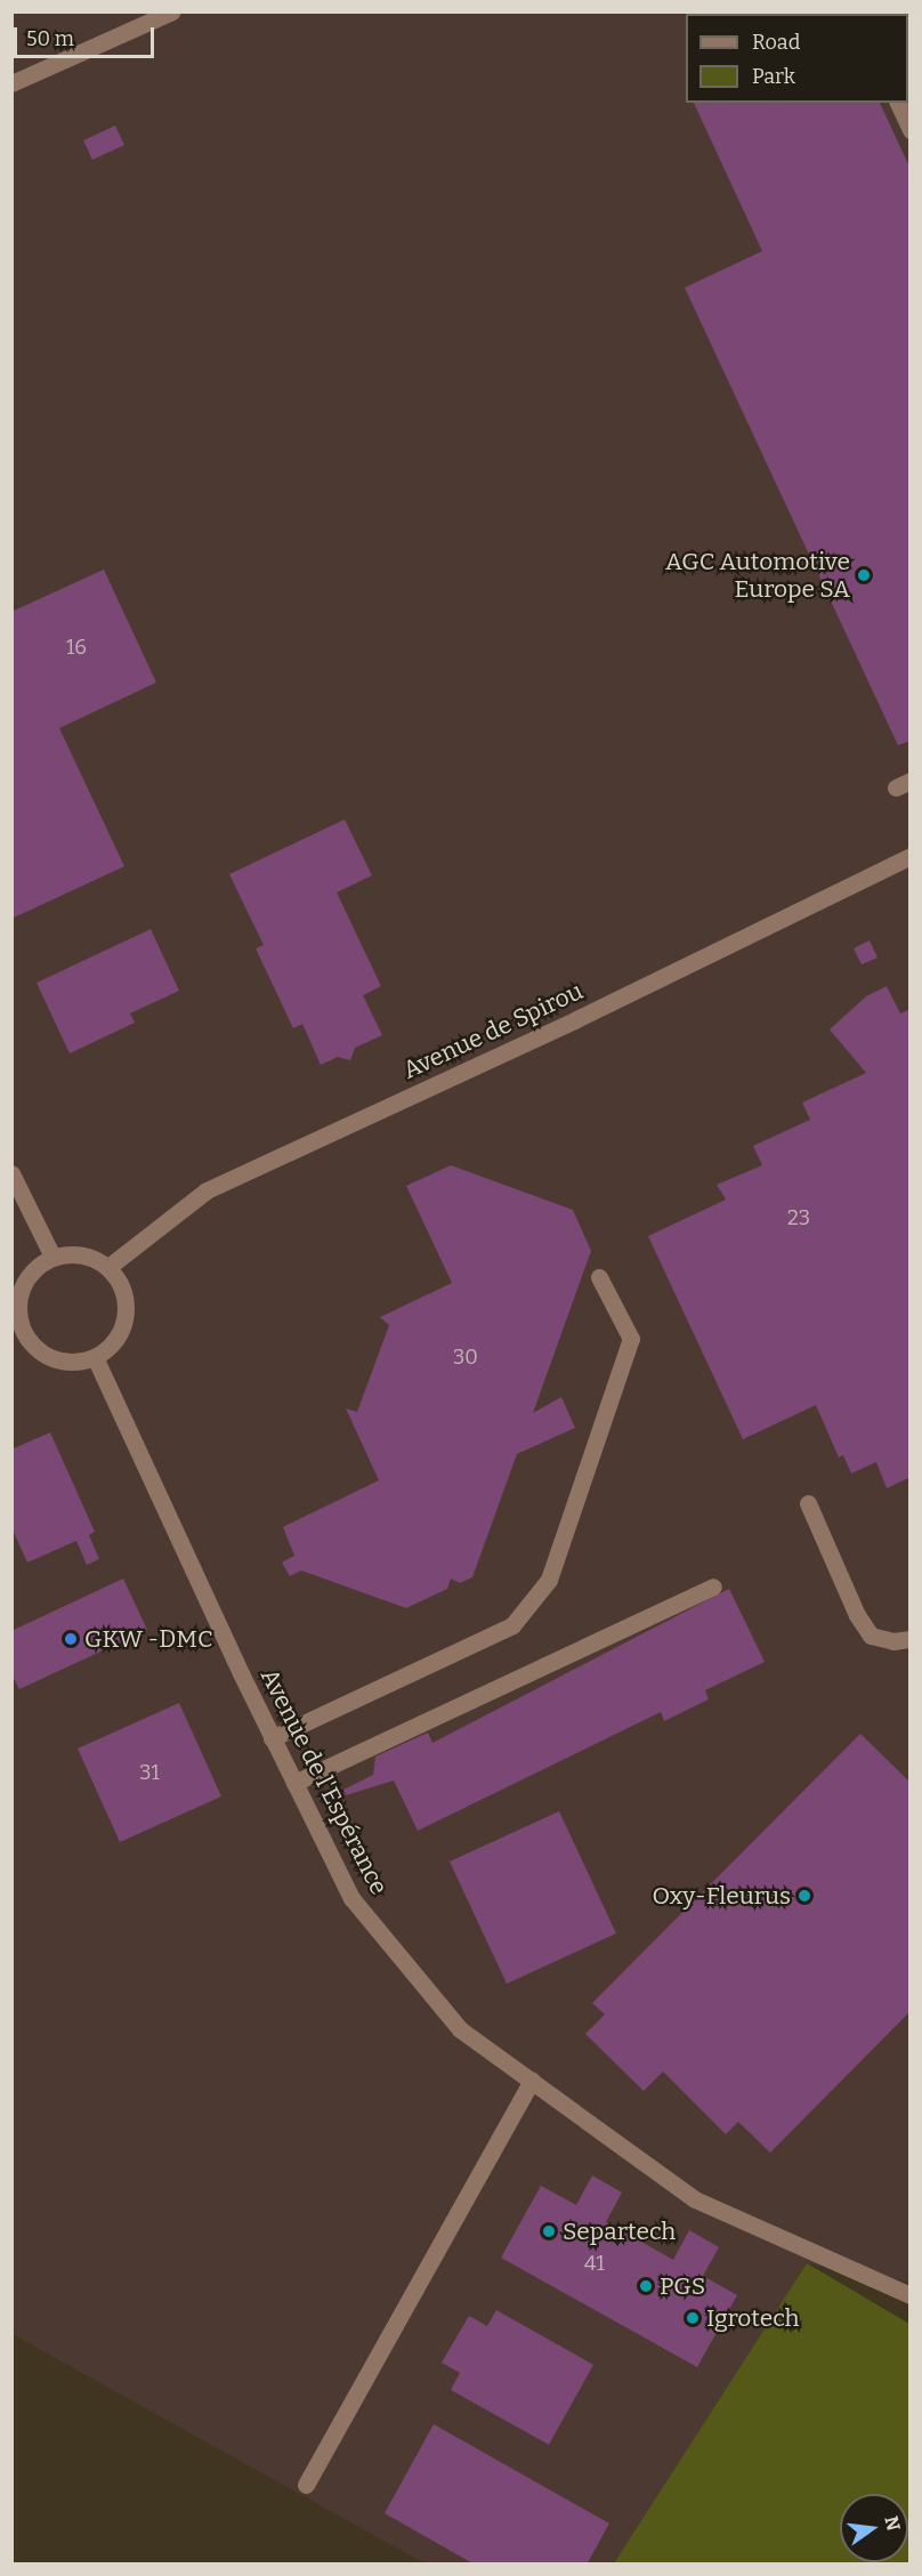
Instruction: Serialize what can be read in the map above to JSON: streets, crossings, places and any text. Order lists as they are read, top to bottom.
{
  "streets": {
    "street": ["Avenue de Spirou", "Avenue de l'Espérance"]
  },
  "crossings": [
    ["Avenue de Spirou", "Avenue de l'Espérance"]
  ],
  "places": [
    "AGC Automotive Europe SA",
    "GKW -DMC",
    "Oxy-Fleurus",
    "Separtech",
    "PGS",
    "Igrotech"
  ],
  "house_numbers": [
    "16",
    "23",
    "30",
    "31",
    "41"
  ],
  "legend": ["Road", "Park"],
  "scale_bar": "50 m",
  "north": "right"
}
